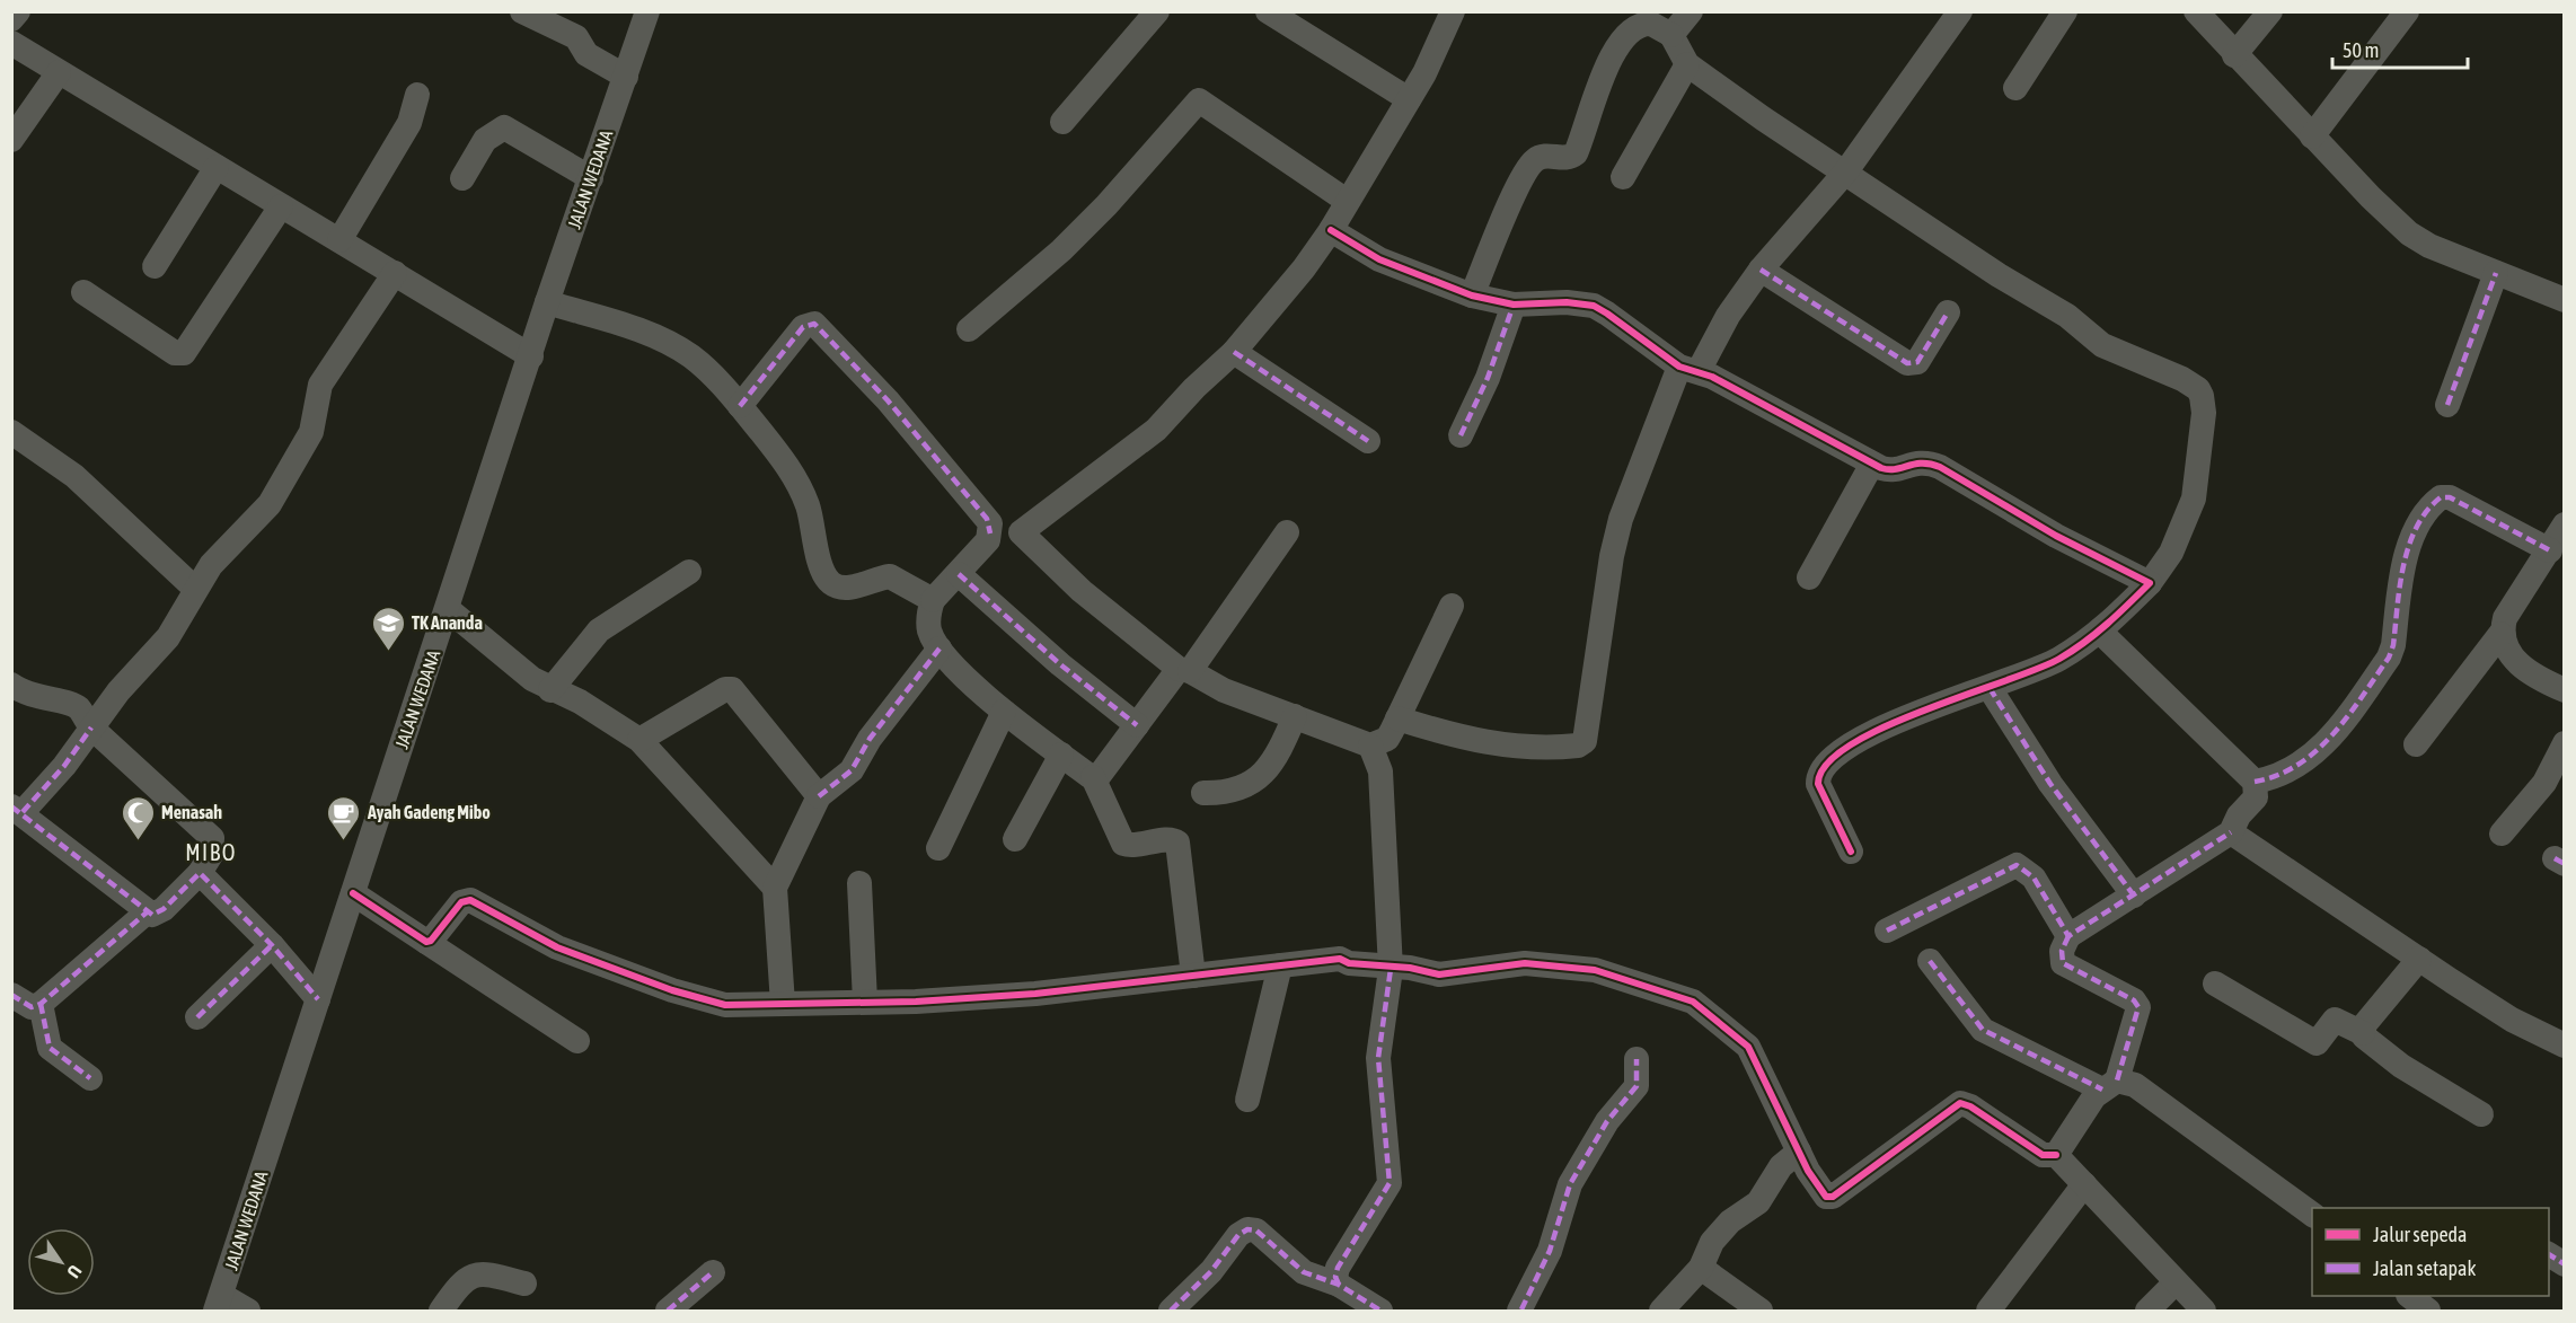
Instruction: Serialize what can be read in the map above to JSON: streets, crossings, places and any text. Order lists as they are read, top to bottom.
{
  "streets": {
    "street": ["JALAN WEDANA"]
  },
  "districts": ["MIBO"],
  "places": {
    "school or university": ["TK Ananda"],
    "mosque": ["Menasah"],
    "cafe": ["Ayah Gadeng Mibo"]
  },
  "legend": ["Jalur sepeda", "Jalan setapak"],
  "scale_bar": "50 m",
  "north": "bottom right"
}
